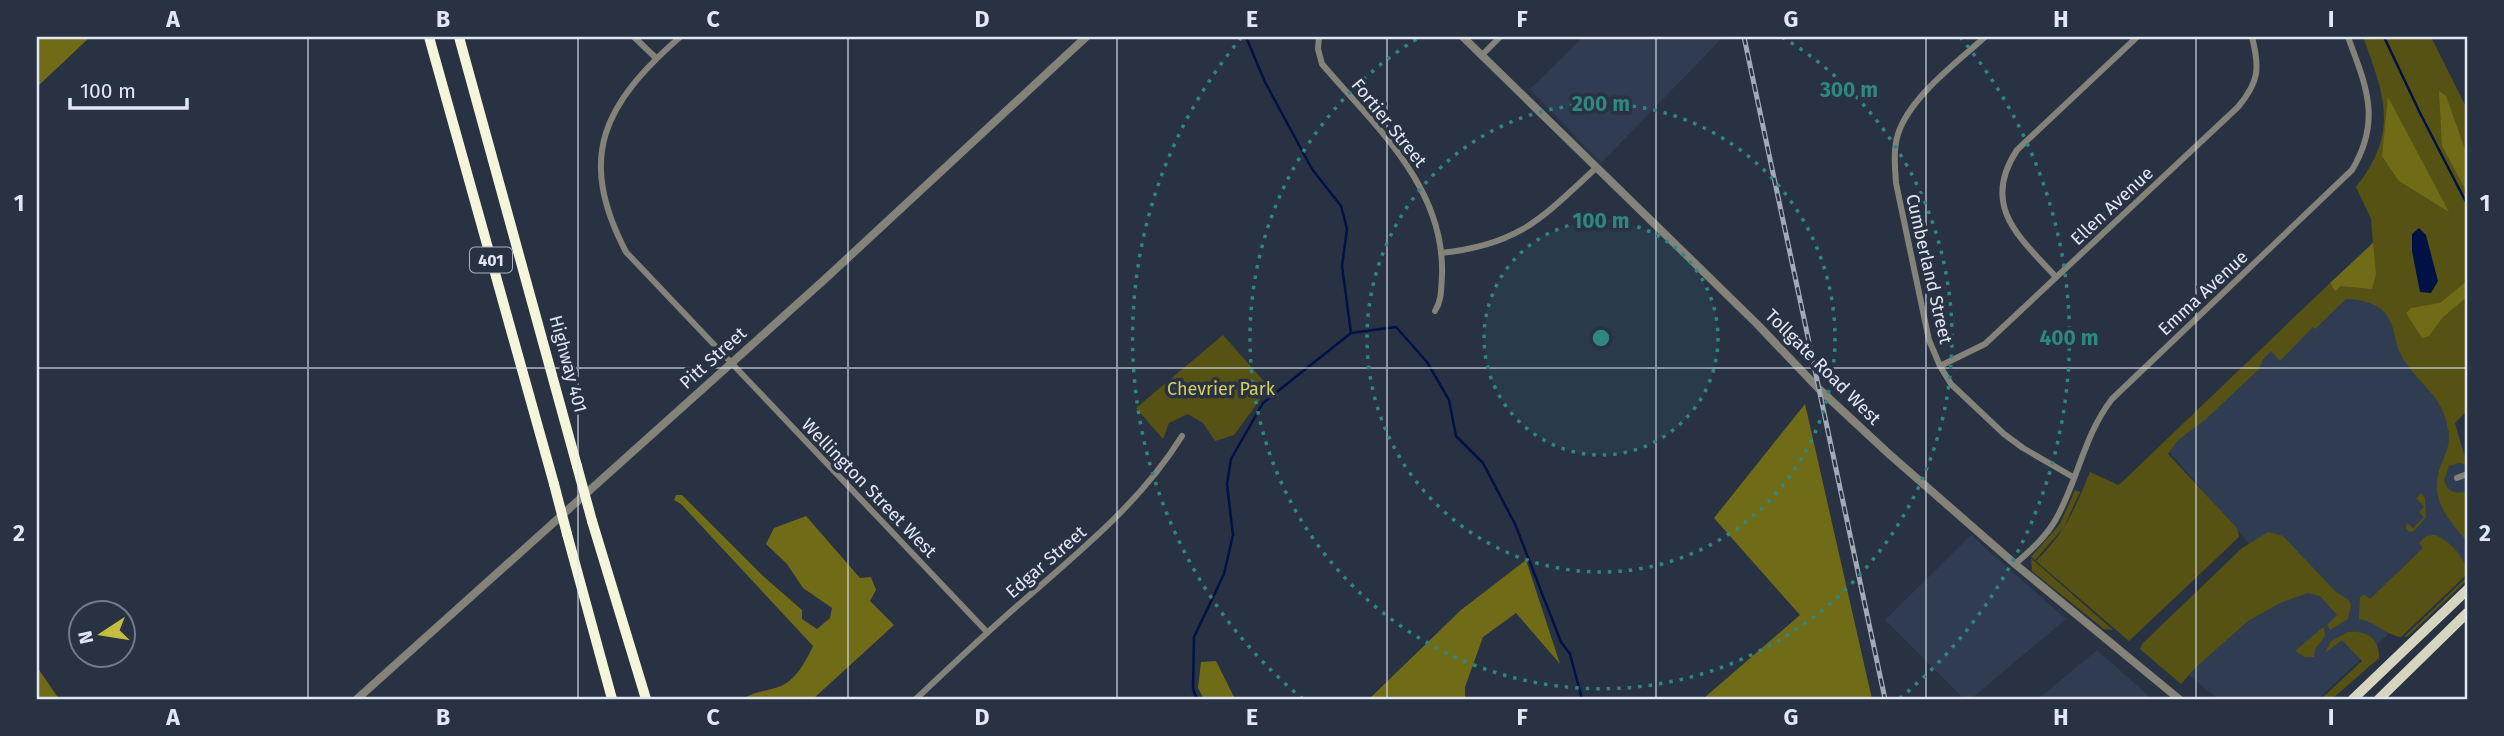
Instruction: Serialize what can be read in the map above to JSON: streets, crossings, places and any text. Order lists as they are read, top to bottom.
{
  "streets": {
    "highway": ["401", "Highway 401"],
    "street": [
      "Fortier Street",
      "Ellen Avenue",
      "Cumberland Street",
      "Emma Avenue",
      "Pitt Street",
      "Tollgate Road West",
      "Wellington Street West",
      "Edgar Street"
    ]
  },
  "crossings": [
    ["Ellen Avenue", "Cumberland Street"],
    ["Cumberland Street", "Emma Avenue"],
    ["Emma Avenue", "Tollgate Road West"],
    ["Pitt Street", "Wellington Street West"],
    ["Wellington Street West", "Edgar Street"]
  ],
  "parks": ["Chevrier Park"],
  "scale_bar": "100 m",
  "north": "left",
  "grid": {
    "columns": [
      "A",
      "B",
      "C",
      "D",
      "E",
      "F",
      "G",
      "H",
      "I"
    ],
    "rows": ["1", "2"]
  },
  "rings": [
    "300 m",
    "200 m",
    "100 m",
    "400 m"
  ]
}
